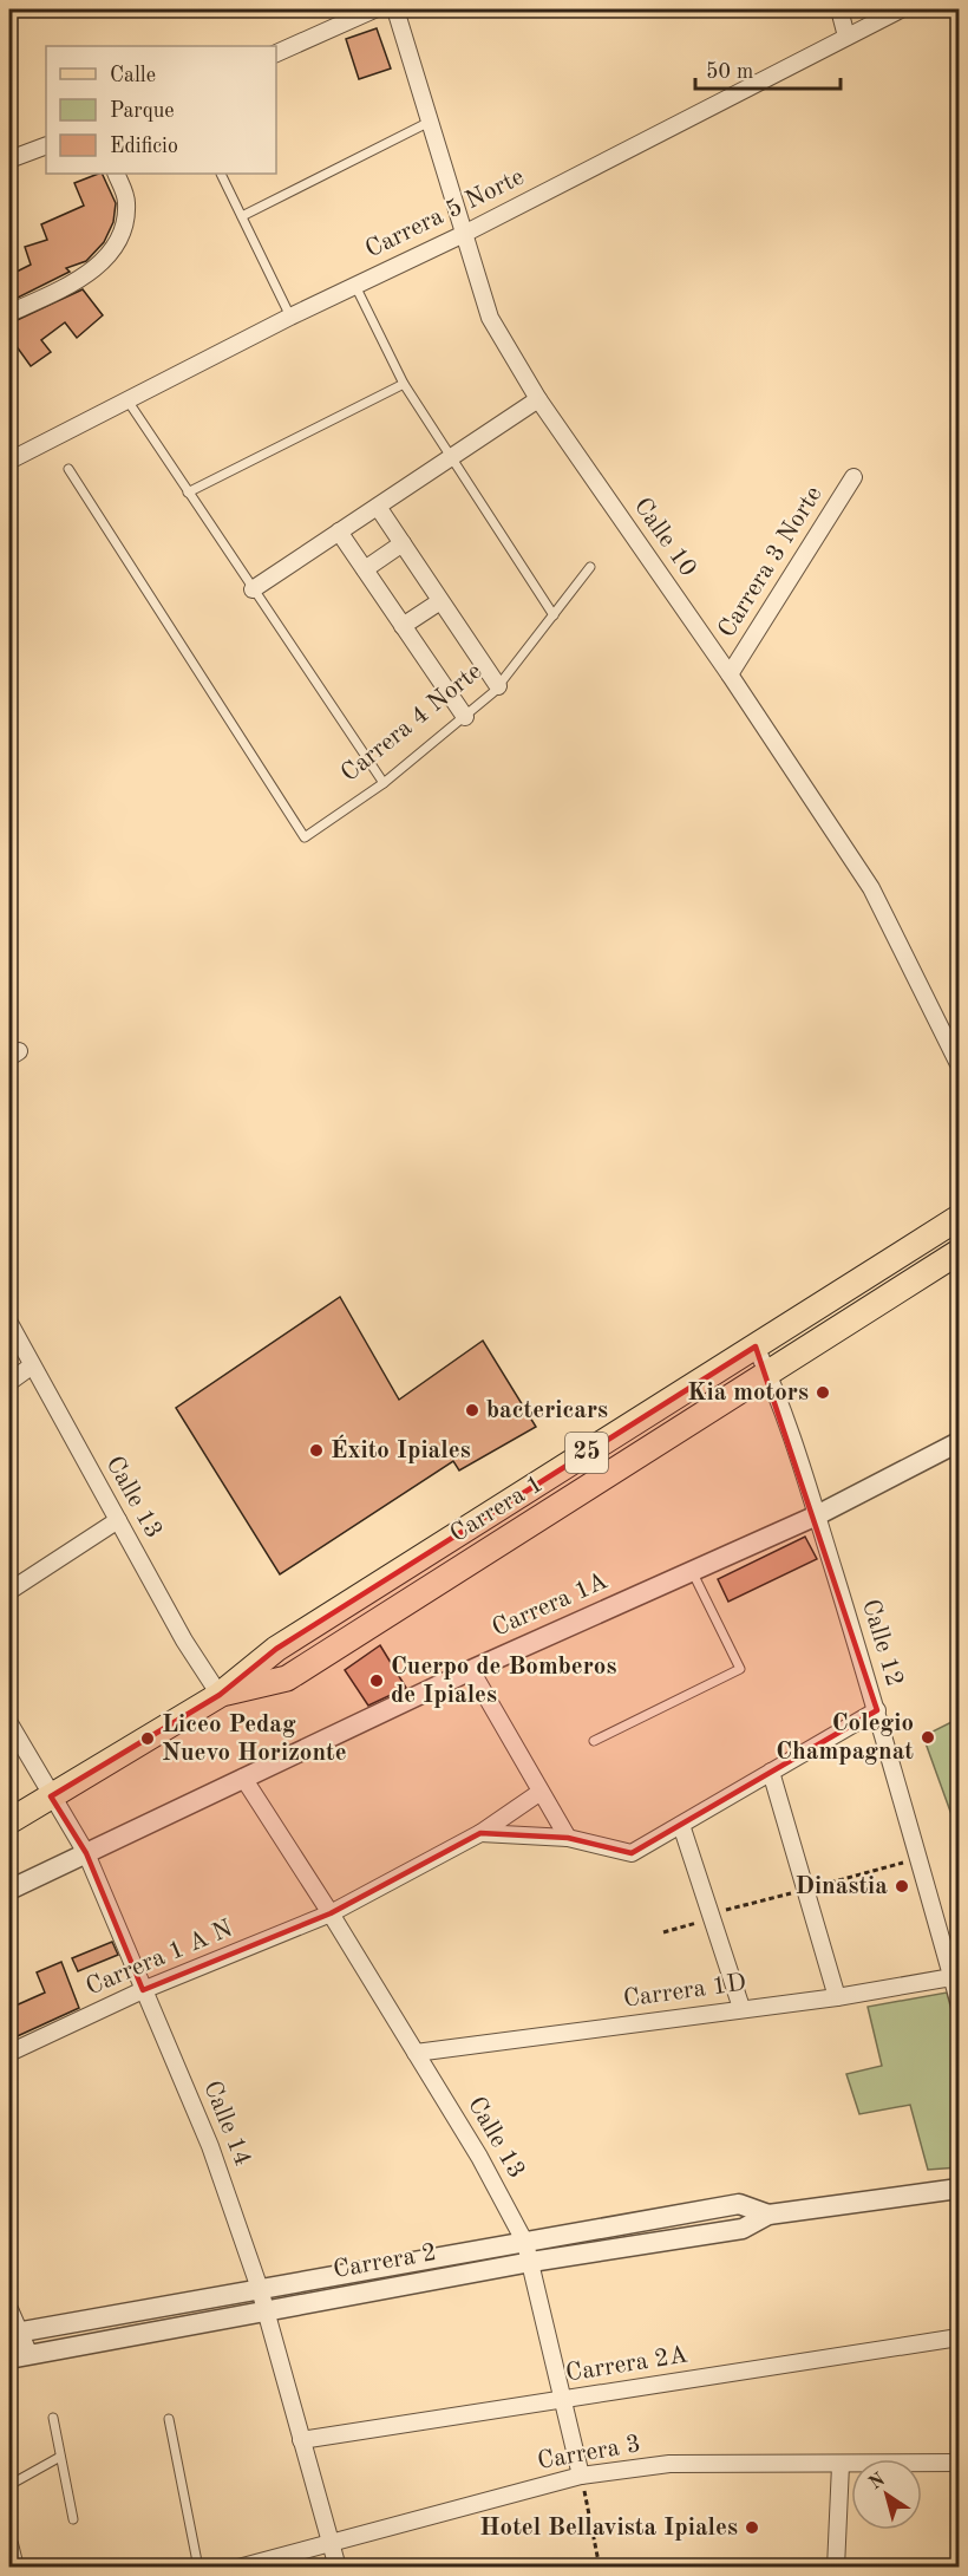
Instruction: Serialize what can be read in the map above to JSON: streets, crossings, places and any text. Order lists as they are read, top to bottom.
{
  "streets": {
    "main road": ["25", "Carrera 1"],
    "street": [
      "Carrera 5 Norte",
      "Calle 10",
      "Carrera 3 Norte",
      "Calle 13",
      "Carrera 1A",
      "Calle 12",
      "Carrera 1 A N",
      "Carrera 1D",
      "Calle 14",
      "Carrera 2",
      "Carrera 2A",
      "Carrera 3"
    ],
    "lane": ["Carrera 4 Norte"]
  },
  "crossings": [
    ["Carrera 5 Norte", "Calle 10"],
    ["Calle 10", "Carrera 3 Norte"],
    ["Calle 13", "Carrera 1"],
    ["Calle 13", "Carrera 1A"],
    ["Calle 13", "Carrera 1 A N"],
    ["Calle 13", "Carrera 1D"],
    ["Calle 13", "Carrera 2"],
    ["Calle 13", "Carrera 2A"],
    ["Calle 13", "Carrera 3"],
    ["Carrera 1", "Calle 12"],
    ["Carrera 1", "Calle 14"],
    ["Carrera 1A", "Calle 12"],
    ["Carrera 1A", "Calle 14"],
    ["Calle 12", "Carrera 1D"],
    ["Carrera 1 A N", "Calle 14"],
    ["Calle 14", "Carrera 2"],
    ["Calle 14", "Carrera 2A"],
    ["Calle 14", "Carrera 3"]
  ],
  "places": [
    "Kia motors",
    "bactericars",
    "Éxito Ipiales",
    "Cuerpo de Bomberos de Ipiales",
    "Colegio Champagnat",
    "Liceo Pedag Nuevo Horizonte",
    "Dinastia",
    "Hotel Bellavista Ipiales"
  ],
  "legend": ["Calle", "Parque", "Edificio"],
  "scale_bar": "50 m",
  "north": "top left"
}
